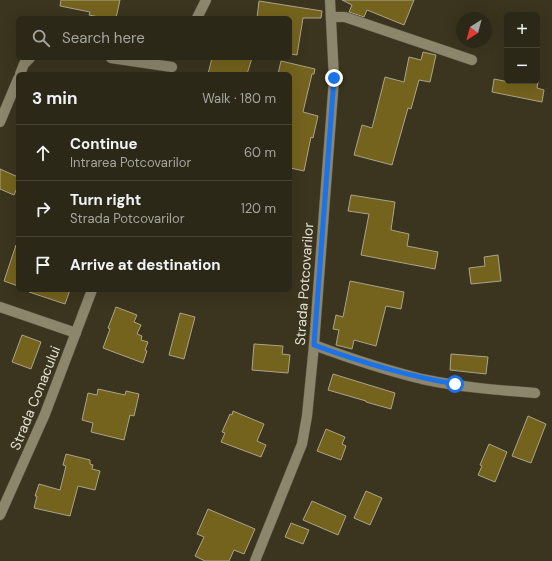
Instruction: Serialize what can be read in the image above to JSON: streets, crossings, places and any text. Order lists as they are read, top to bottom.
{
  "streets": {
    "street": ["Strada Potcovarilor", "Strada Conacului"]
  },
  "north": "bottom left",
  "page": {
    "map_buttons": ["+", "−"],
    "search": "Search here",
    "heading": ["3 min", "Walk · 180 m"],
    "list": [
      ["Continue", "Intrarea Potcovarilor", "60 m"],
      ["Turn right", "Strada Potcovarilor", "120 m"],
      "Arrive at destination"
    ]
  }
}
